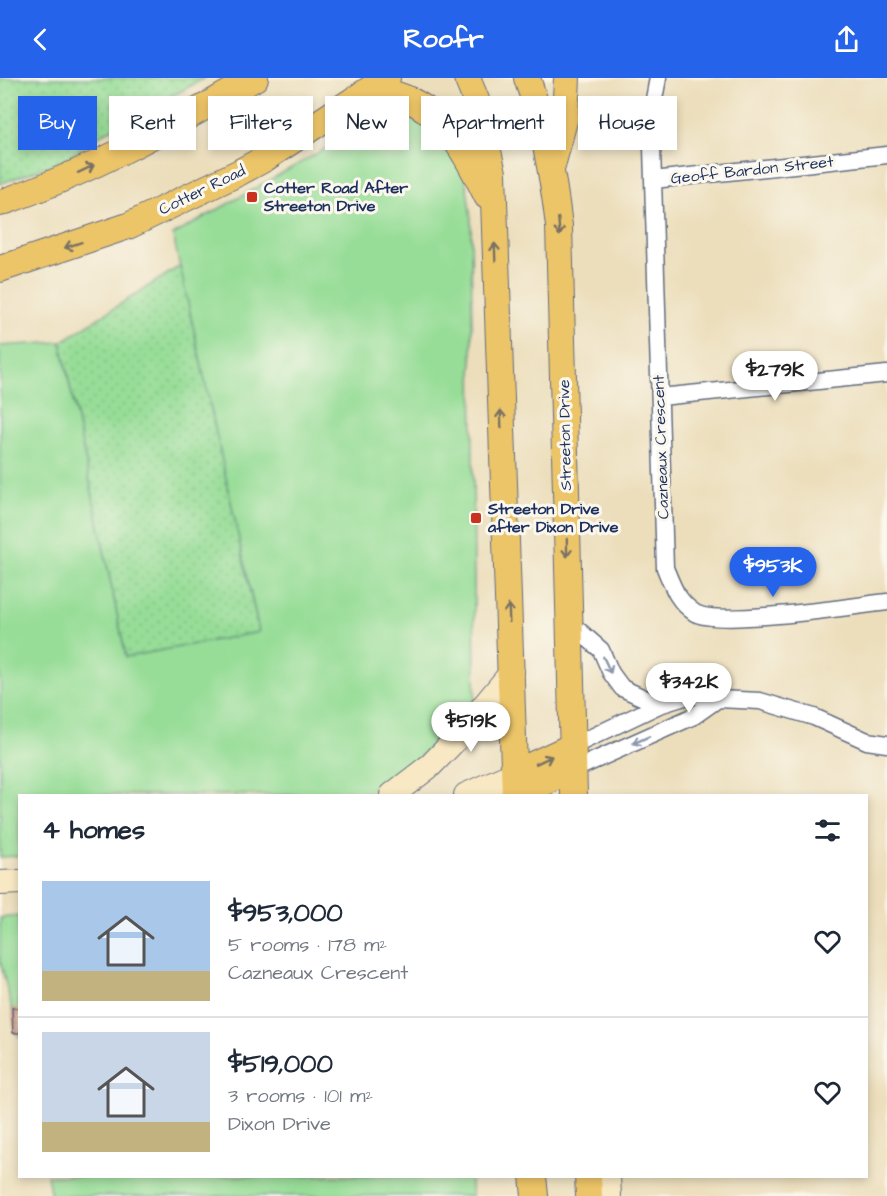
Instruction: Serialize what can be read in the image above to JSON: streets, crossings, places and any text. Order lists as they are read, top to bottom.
{
  "streets": {
    "main road": ["Cotter Road", "Streeton Drive"],
    "street": ["Geoff Bardon Street", "Cazneaux Crescent"]
  },
  "crossings": [
    ["Geoff Bardon Street", "Cazneaux Crescent"]
  ],
  "places": {
    "transit": ["Cotter Road After Streeton Drive", "Streeton Drive after Dixon Drive"]
  },
  "page": {
    "header": "Roofr",
    "chip": [
      "Buy",
      "Rent",
      "Filters",
      "New",
      "Apartment",
      "House"
    ],
    "price": [
      "$279K",
      "$953K",
      "$342K",
      "$519K"
    ],
    "heading": "4 homes",
    "list": [
      {
        "name": "$953,000",
        "note": "5 rooms · 178 m² · Cazneaux Crescent"
      },
      {
        "name": "$519,000",
        "note": "3 rooms · 101 m² · Dixon Drive"
      }
    ]
  }
}
